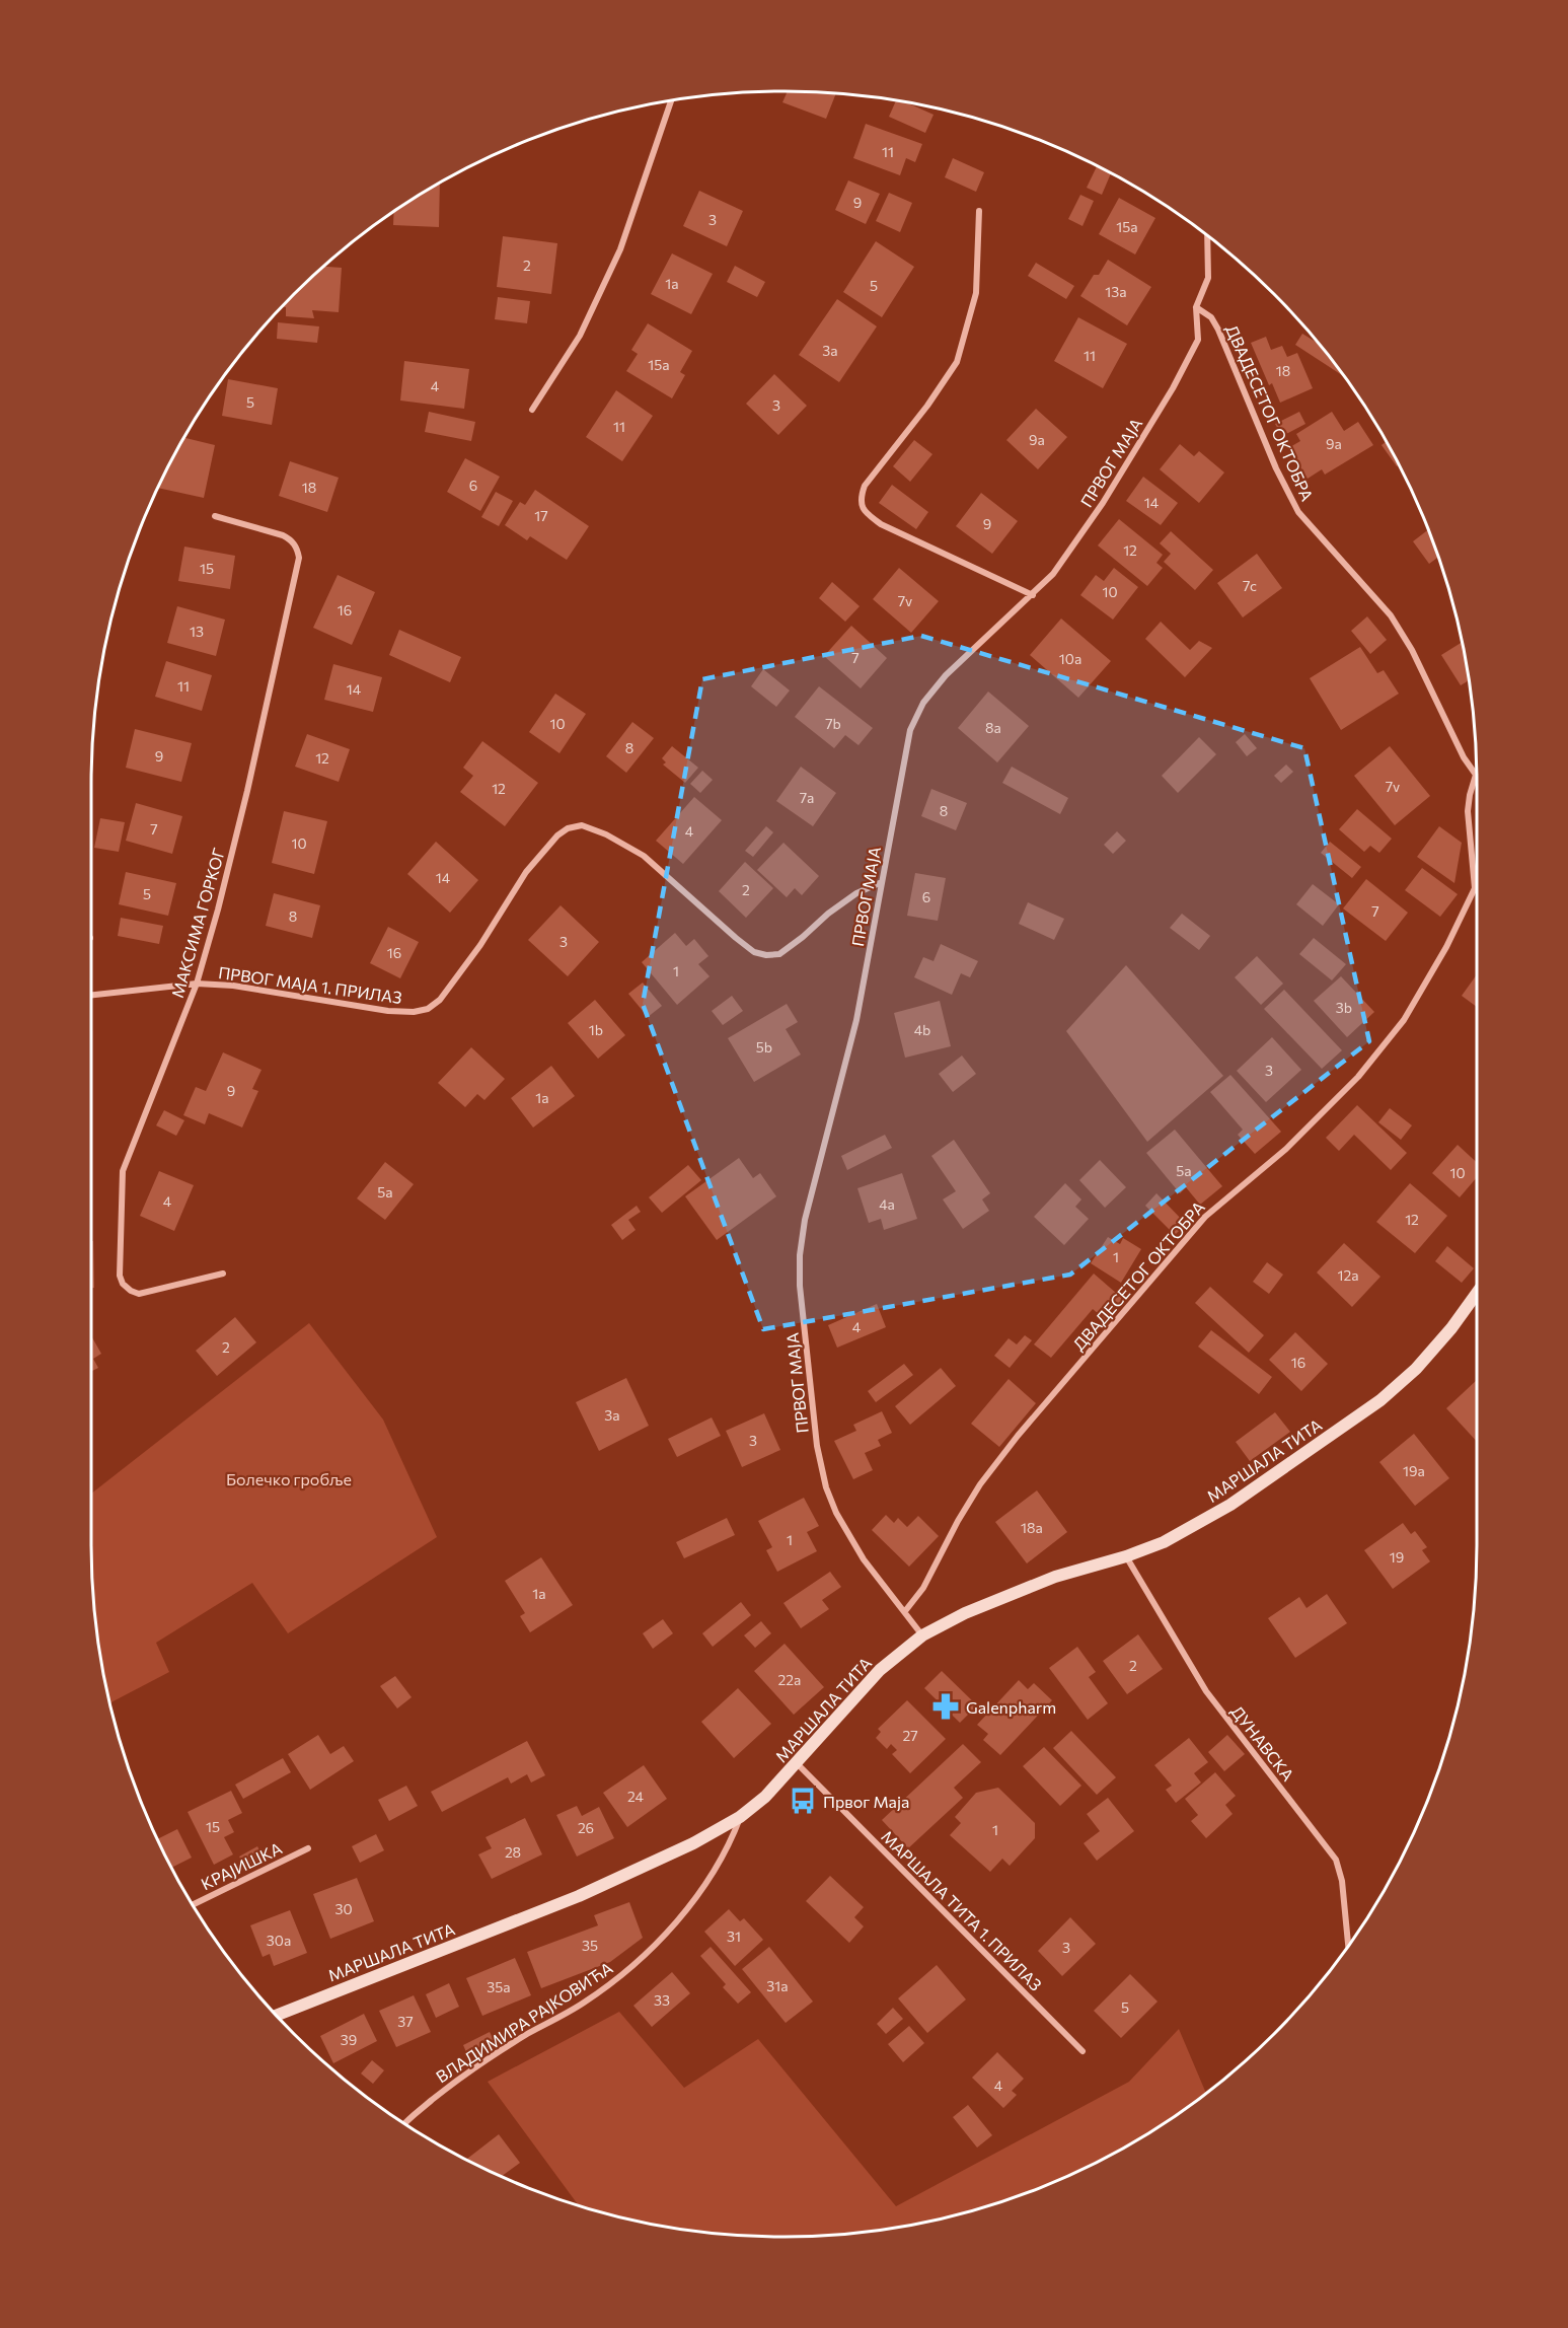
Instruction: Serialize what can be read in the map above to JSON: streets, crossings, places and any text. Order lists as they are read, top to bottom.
{
  "streets": {
    "street": [
      "ДВАДЕСЕТОГ ОКТОБРА",
      "ПРВОГ МАЈА",
      "МАКСИМА ГОРКОГ",
      "ПРВОГ МАЈА 1. ПРИЛАЗ",
      "МАРШАЛА ТИТА",
      "ДУНАВСКА",
      "КРАЈИШКА",
      "МАРШАЛА ТИТА 1. ПРИЛАЗ",
      "ВЛАДИМИРА РАЈКОВИЋА"
    ]
  },
  "crossings": [
    ["ДВАДЕСЕТОГ ОКТОБРА", "ПРВОГ МАЈА"],
    ["ПРВОГ МАЈА", "ПРВОГ МАЈА 1. ПРИЛАЗ"],
    ["ПРВОГ МАЈА", "МАРШАЛА ТИТА"],
    ["МАКСИМА ГОРКОГ", "ПРВОГ МАЈА 1. ПРИЛАЗ"],
    ["МАРШАЛА ТИТА", "ДУНАВСКА"],
    ["МАРШАЛА ТИТА", "МАРШАЛА ТИТА 1. ПРИЛАЗ"],
    ["МАРШАЛА ТИТА", "ВЛАДИМИРА РАЈКОВИЋА"]
  ],
  "parks": ["Болечко гробље"],
  "places": {
    "pharmacy": ["Galenpharm"],
    "bus stop": ["Првог Маја"]
  },
  "house_numbers": [
    "11",
    "9",
    "3",
    "15a",
    "2",
    "1a",
    "5",
    "13a",
    "3a",
    "11",
    "15a",
    "18",
    "4",
    "5",
    "3",
    "11",
    "9a",
    "9a",
    "6",
    "18",
    "14",
    "17",
    "9",
    "12",
    "15",
    "7c",
    "10",
    "7v",
    "16",
    "13",
    "7",
    "10a",
    "11",
    "14",
    "10",
    "7b",
    "8a",
    "8",
    "9",
    "12",
    "7v",
    "12",
    "7a",
    "8",
    "7",
    "4",
    "10",
    "14",
    "2",
    "5",
    "6",
    "7",
    "8",
    "3",
    "16",
    "1",
    "3b",
    "1b",
    "4b",
    "5b",
    "3",
    "9",
    "1a",
    "5a",
    "10",
    "5a",
    "4",
    "4a",
    "12",
    "1",
    "12a",
    "4",
    "2",
    "16",
    "3a",
    "3",
    "19a",
    "18a",
    "1",
    "19",
    "1a",
    "2",
    "22a",
    "27",
    "24",
    "15",
    "26",
    "1",
    "28",
    "30",
    "31",
    "30a",
    "35",
    "3",
    "31a",
    "35a",
    "33",
    "5",
    "37",
    "39",
    "4"
  ]
}
